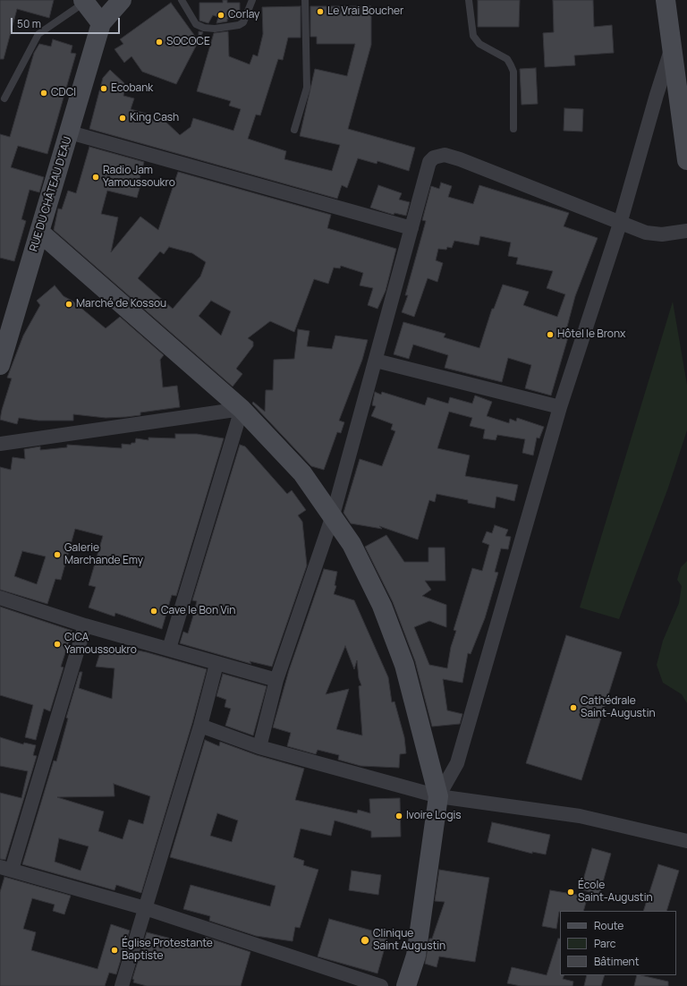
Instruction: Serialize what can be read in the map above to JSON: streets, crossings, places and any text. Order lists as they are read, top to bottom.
{
  "streets": {
    "street": ["RUE DU CHÂTEAU D'EAU"]
  },
  "places": [
    "Le Vrai Boucher",
    "Corlay",
    "SOCOCE",
    "Ecobank",
    "CDCI",
    "King Cash",
    "Radio Jam Yamoussoukro",
    "Marché de Kossou",
    "Hôtel le Bronx",
    "Galerie Marchande Emy",
    "Cave le Bon Vin",
    "CICA Yamoussoukro",
    "Cathédrale Saint-Augustin",
    "Ivoire Logis",
    "École Saint-Augustin",
    "Clinique Saint Augustin",
    "Église Protestante Baptiste"
  ],
  "legend": ["Route", "Parc", "Bâtiment"],
  "scale_bar": "50 m"
}
